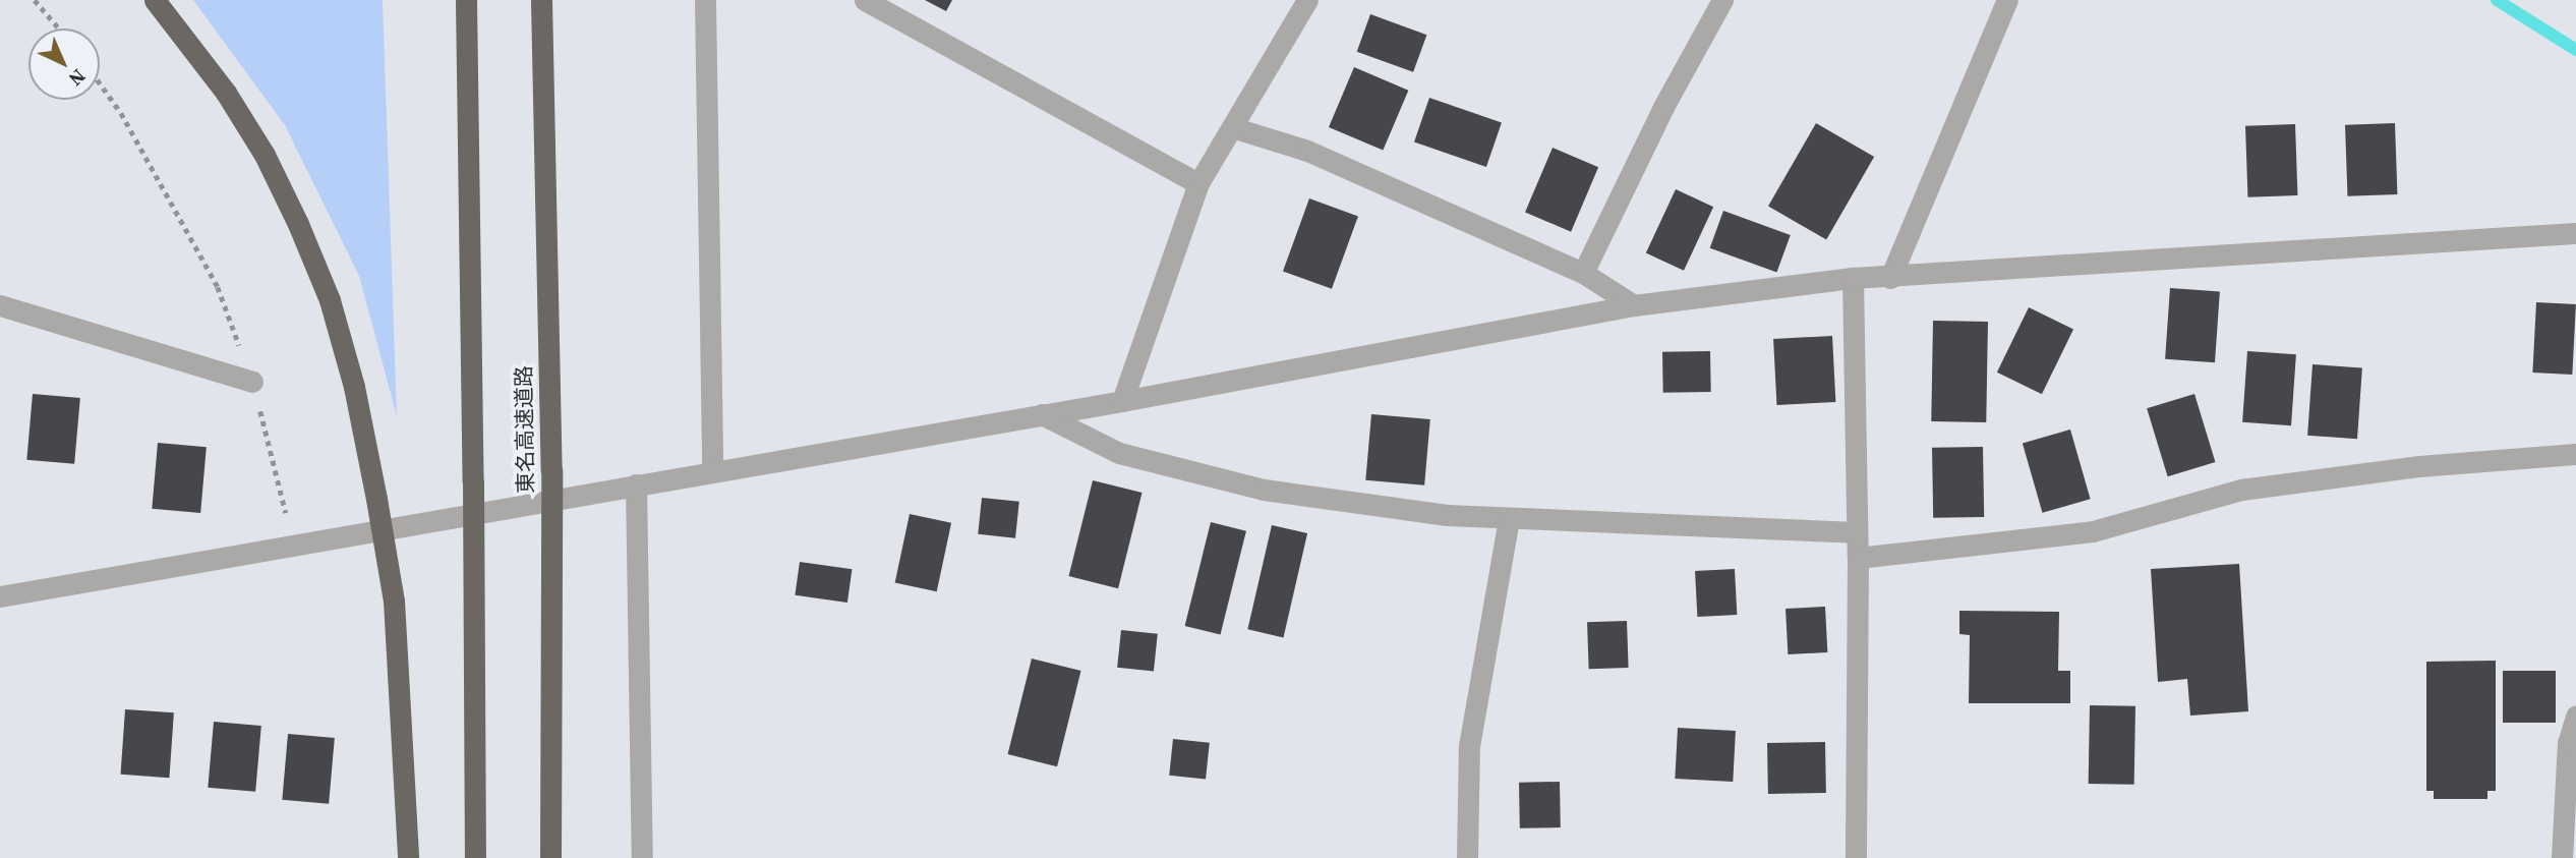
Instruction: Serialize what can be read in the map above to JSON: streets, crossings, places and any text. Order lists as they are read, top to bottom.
{
  "streets": {
    "highway": ["東名高速道路"]
  },
  "north": "bottom right"
}
